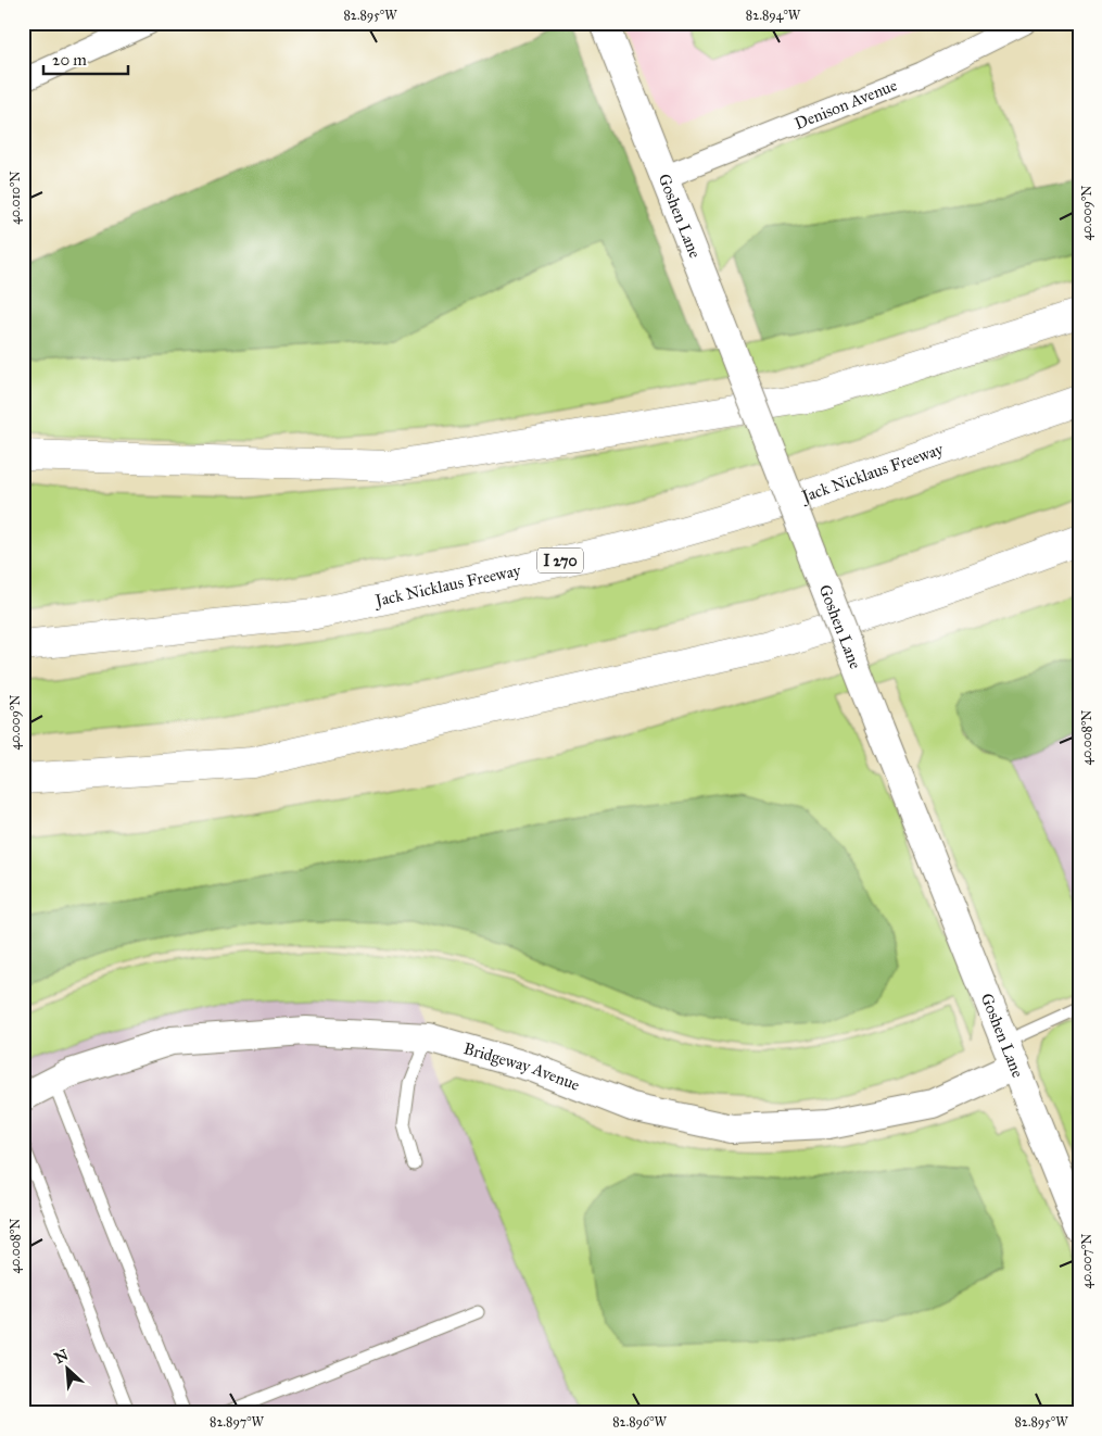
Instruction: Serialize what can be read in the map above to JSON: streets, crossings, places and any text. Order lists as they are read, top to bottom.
{
  "streets": {
    "highway": ["Jack Nicklaus Freeway", "I 270"],
    "street": ["Denison Avenue", "Goshen Lane", "Bridgeway Avenue"]
  },
  "crossings": [
    ["Denison Avenue", "Goshen Lane"],
    ["Goshen Lane", "Bridgeway Avenue"]
  ],
  "scale_bar": "20 m",
  "north": "top left",
  "coordinates": [
    "82.895°W",
    "82.894°W",
    "40.010°N",
    "40.009°N",
    "40.008°N",
    "40.007°N",
    "82.897°W",
    "82.896°W"
  ]
}
